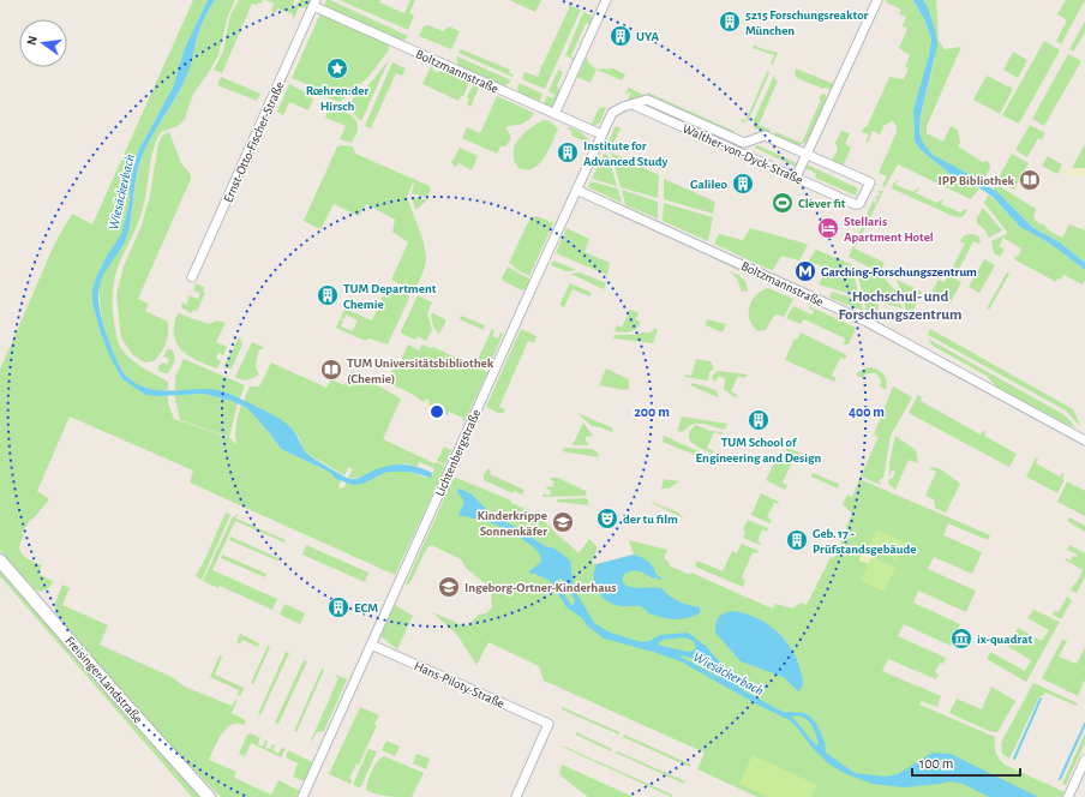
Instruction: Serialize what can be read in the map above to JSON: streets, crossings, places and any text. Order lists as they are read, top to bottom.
{
  "streets": {
    "main road": ["Freisinger Landstraße"],
    "street": [
      "Boltzmannstraße",
      "Ernst-Otto-Fischer-Straße",
      "Walther-von-Dyck-Straße",
      "Lichtenbergstraße",
      "Hans-Piloty-Straße"
    ]
  },
  "crossings": [
    ["Boltzmannstraße", "Ernst-Otto-Fischer-Straße"],
    ["Boltzmannstraße", "Lichtenbergstraße"],
    ["Walther-von-Dyck-Straße", "Lichtenbergstraße"],
    ["Lichtenbergstraße", "Hans-Piloty-Straße"]
  ],
  "districts": ["Hochschul- und Forschungszentrum"],
  "water": ["Wiesäckerbach"],
  "places": {
    "building": [
      "5215 Forschungsreaktor München",
      "UYA",
      "Institute for Advanced Study",
      "Galileo",
      "TUM Department Chemie",
      "TUM School of Engineering and Design",
      "Geb. 17 - Prüfstandsgebäude",
      "ECM"
    ],
    "place": ["Rœhren:der Hirsch"],
    "library": ["IPP Bibliothek", "TUM Universitätsbibliothek (Chemie)"],
    "sports": ["Clever fit"],
    "hotel": ["Stellaris Apartment Hotel"],
    "metro station": ["Garching-Forschungszentrum"],
    "theatre": ["der tu film"],
    "school or university": ["Kinderkrippe Sonnenkäfer", "Ingeborg-Ortner-Kinderhaus"],
    "museum": ["ix-quadrat"]
  },
  "scale_bar": "100 m",
  "north": "left",
  "rings": ["200 m", "400 m"]
}
